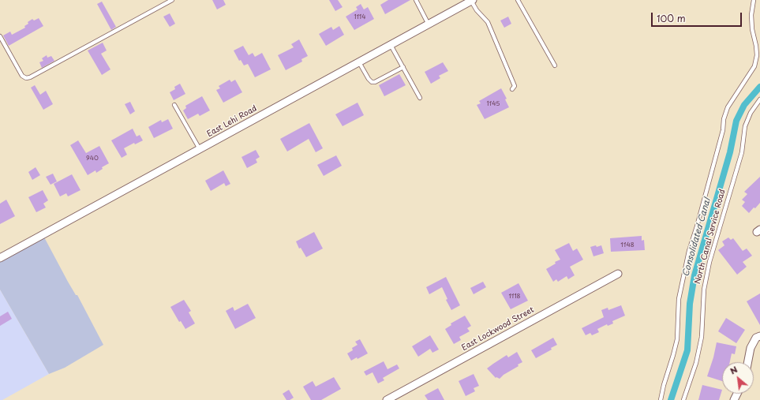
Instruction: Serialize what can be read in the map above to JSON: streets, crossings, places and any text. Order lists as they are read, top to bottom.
{
  "streets": {
    "street": ["East Lehi Road", "East Lockwood Street"],
    "lane": ["North Canal Service Road"]
  },
  "water": ["Consolidated Canal"],
  "house_numbers": [
    "1114",
    "1145",
    "940",
    "1148",
    "1118"
  ],
  "scale_bar": "100 m",
  "north": "top left"
}
